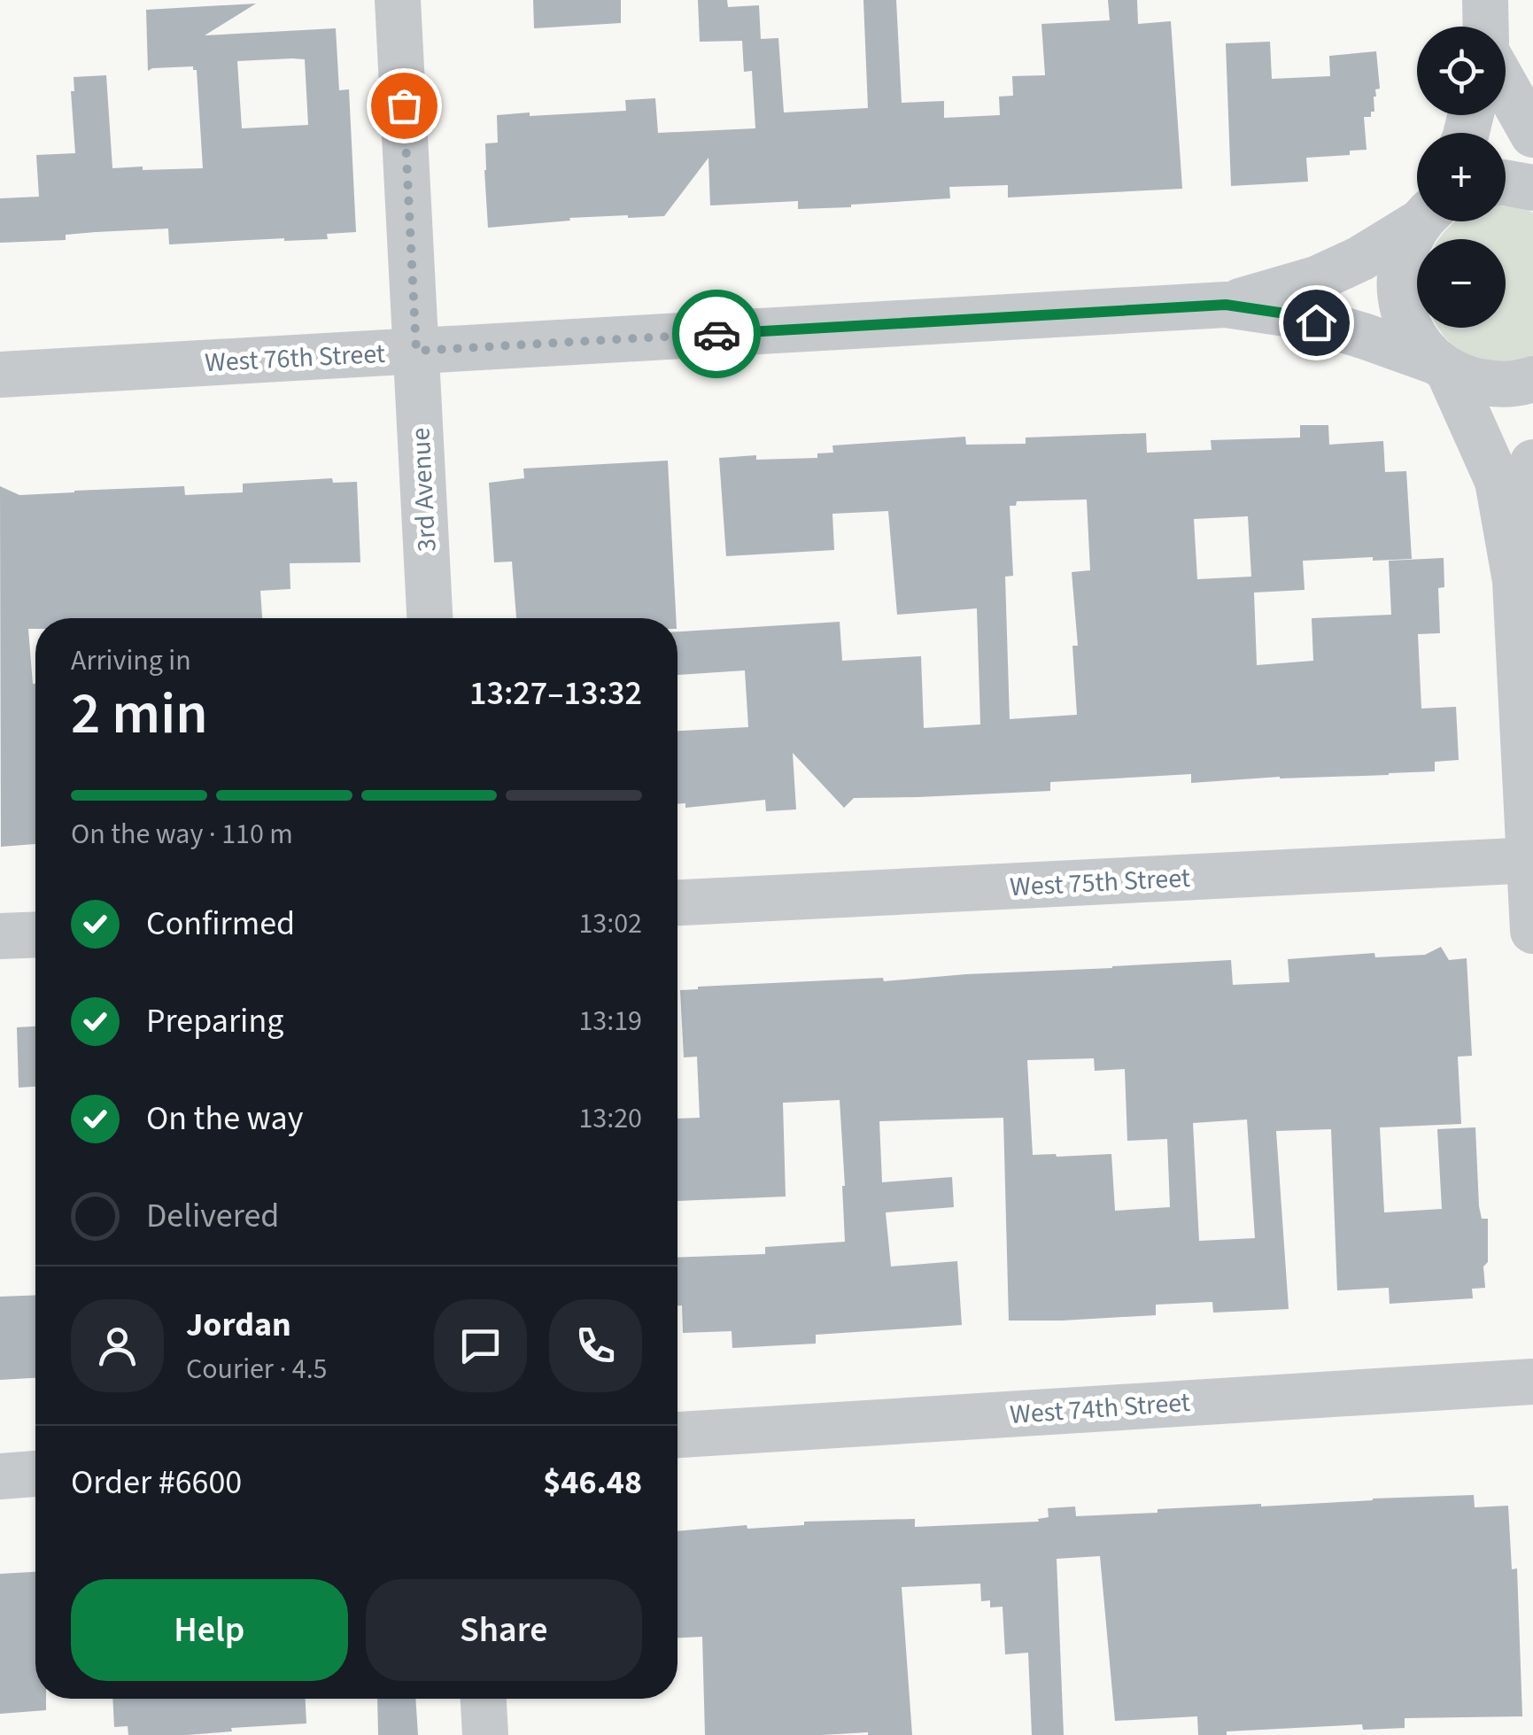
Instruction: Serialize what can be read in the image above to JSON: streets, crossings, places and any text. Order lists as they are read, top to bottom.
{
  "streets": {
    "street": [
      "West 76th Street",
      "3rd Avenue",
      "West 75th Street",
      "West 74th Street"
    ]
  },
  "crossings": [
    ["West 76th Street", "3rd Avenue"]
  ],
  "page": {
    "map_buttons": ["+", "−"],
    "heading": ["2 min", "Arriving in", "13:27–13:32"],
    "panel": [
      "Jordan",
      "Courier · 4.5",
      "Order #6600",
      "$46.48"
    ],
    "bar": "On the way · 110 m",
    "list": [
      ["Confirmed", "13:02"],
      ["Preparing", "13:19"],
      ["On the way", "13:20"],
      "Delivered"
    ],
    "buttons": ["Help", "Share"]
  }
}
